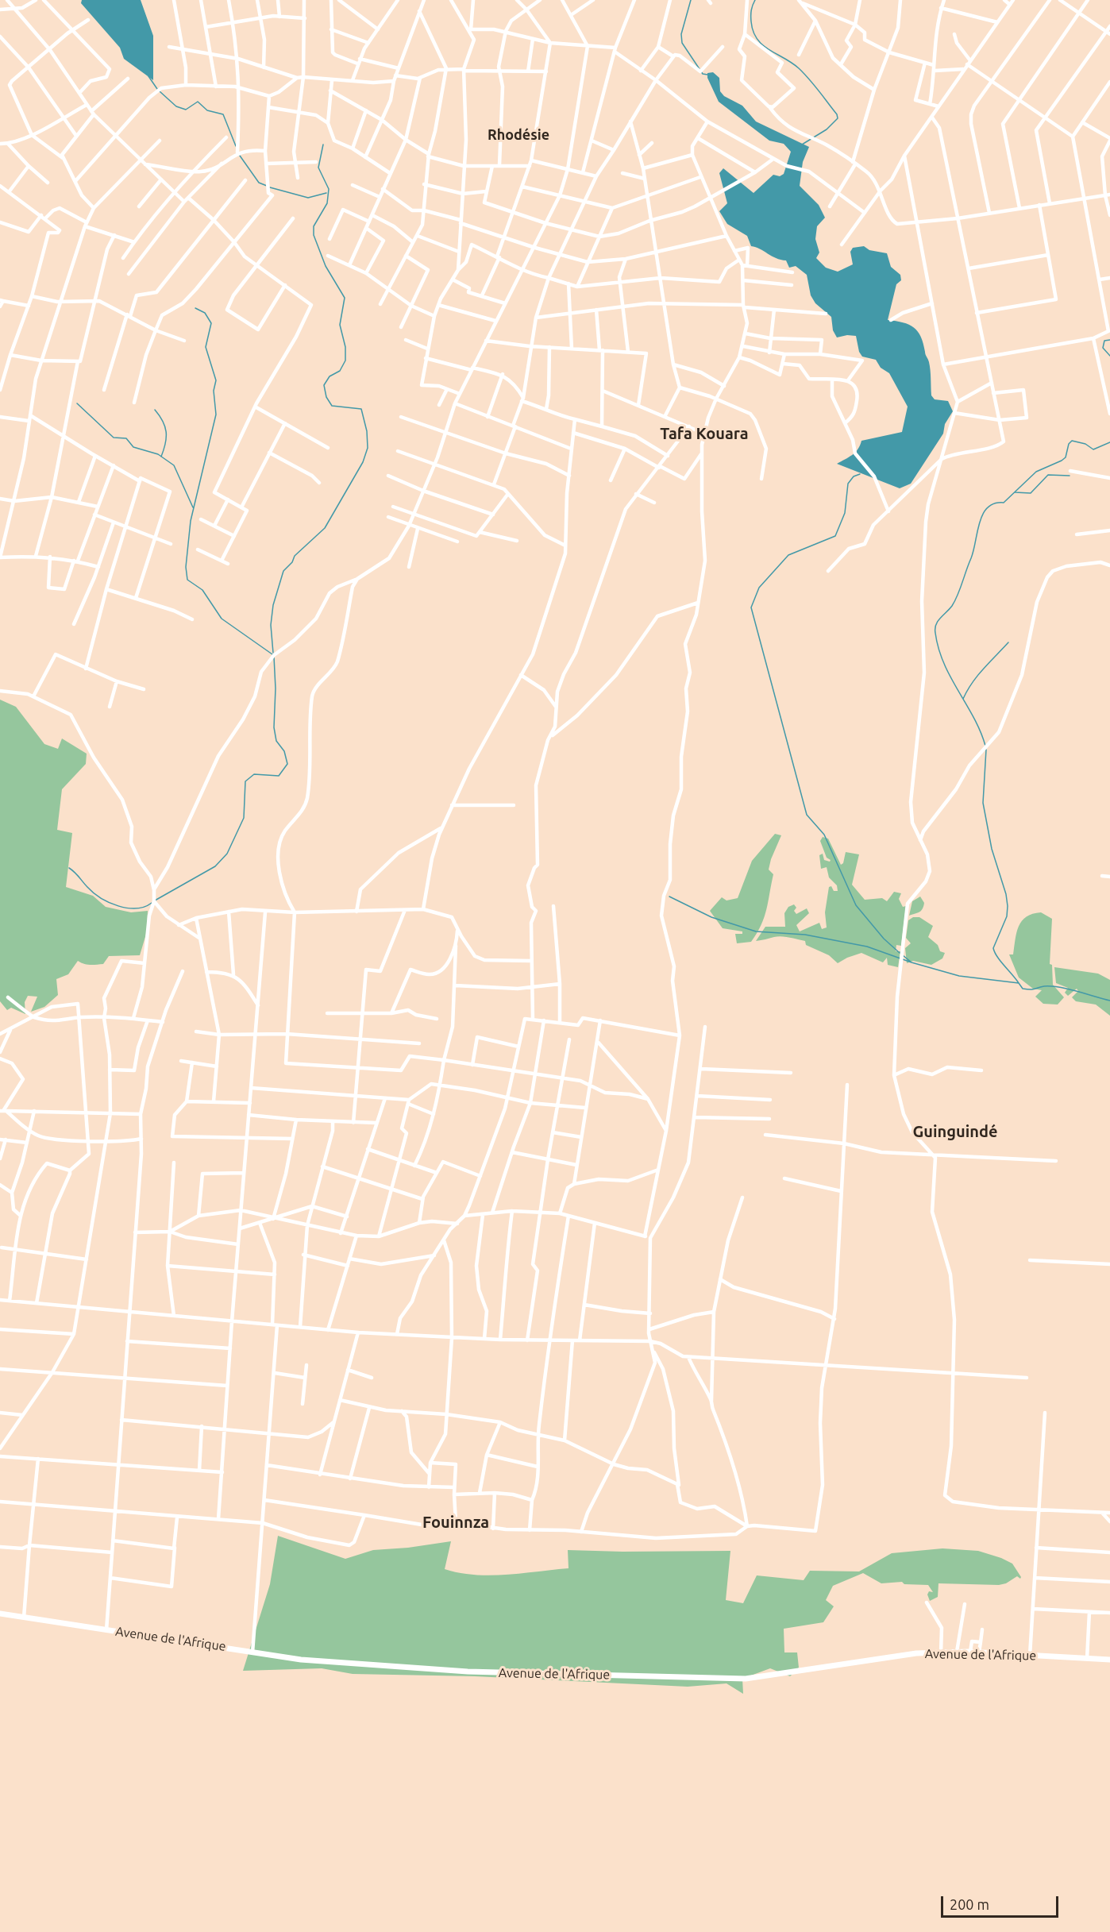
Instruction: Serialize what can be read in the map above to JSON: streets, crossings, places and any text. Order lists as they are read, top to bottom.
{
  "streets": {
    "main road": ["Avenue de l'Afrique"]
  },
  "districts": [
    "Rhodésie",
    "Tafa Kouara",
    "Guinguindé",
    "Fouinnza"
  ],
  "scale_bar": "200 m"
}
